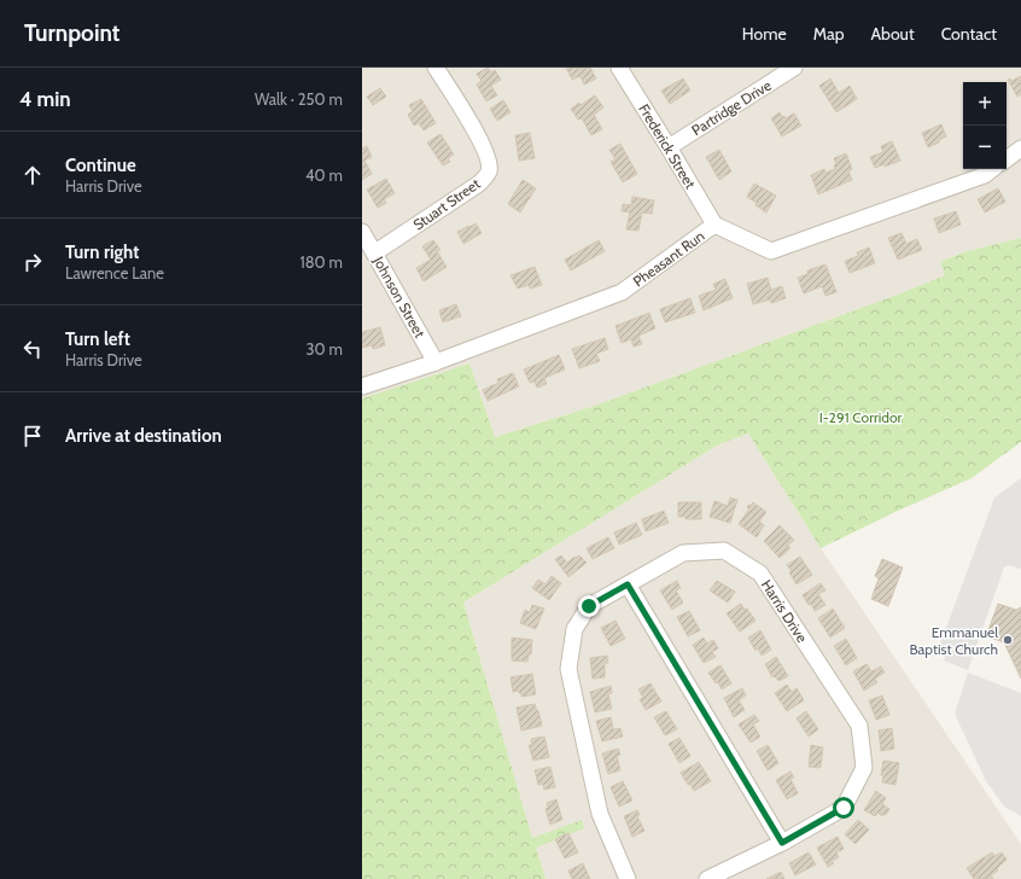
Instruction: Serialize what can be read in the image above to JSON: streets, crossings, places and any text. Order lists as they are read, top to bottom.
{
  "streets": {
    "street": [
      "Partridge Drive",
      "Frederick Street",
      "Stuart Street",
      "Pheasant Run",
      "Johnson Street",
      "Harris Drive"
    ]
  },
  "crossings": [
    ["Partridge Drive", "Frederick Street"],
    ["Frederick Street", "Pheasant Run"],
    ["Stuart Street", "Johnson Street"],
    ["Pheasant Run", "Johnson Street"]
  ],
  "parks": ["I-291 Corridor"],
  "places": ["Emmanuel Baptist Church"],
  "page": {
    "header": "Turnpoint",
    "nav": [
      "Home",
      "Map",
      "About",
      "Contact"
    ],
    "heading": ["4 min", "Walk · 250 m"],
    "map_buttons": ["+", "−"],
    "list": [
      ["Continue", "Harris Drive", "40 m"],
      ["Turn right", "Lawrence Lane", "180 m"],
      ["Turn left", "Harris Drive", "30 m"],
      "Arrive at destination"
    ]
  }
}
